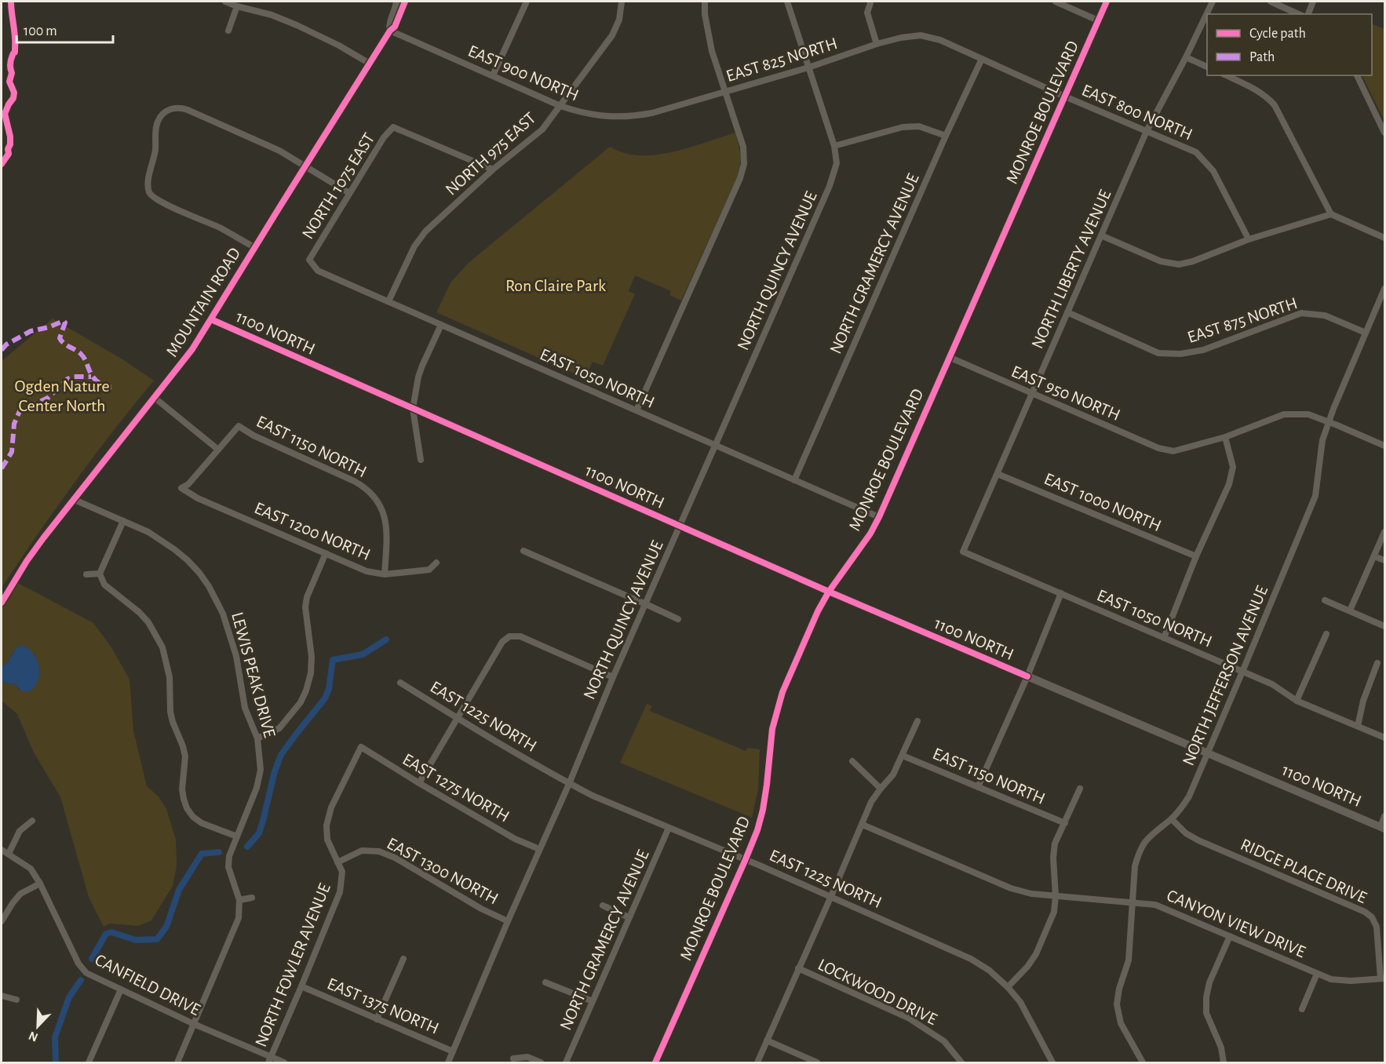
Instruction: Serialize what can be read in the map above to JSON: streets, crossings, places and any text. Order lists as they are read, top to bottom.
{
  "streets": {
    "street": [
      "EAST 825 NORTH",
      "EAST 900 NORTH",
      "MONROE BOULEVARD",
      "EAST 800 NORTH",
      "NORTH 975 EAST",
      "NORTH 1075 EAST",
      "NORTH GRAMERCY AVENUE",
      "NORTH LIBERTY AVENUE",
      "NORTH QUINCY AVENUE",
      "MOUNTAIN ROAD",
      "EAST 875 NORTH",
      "1100 NORTH",
      "EAST 1050 NORTH",
      "EAST 950 NORTH",
      "EAST 1150 NORTH",
      "EAST 1000 NORTH",
      "EAST 1200 NORTH",
      "LEWIS PEAK DRIVE",
      "NORTH JEFFERSON AVENUE",
      "EAST 1225 NORTH",
      "EAST 1275 NORTH",
      "EAST 1300 NORTH",
      "RIDGE PLACE DRIVE",
      "CANYON VIEW DRIVE",
      "NORTH FOWLER AVENUE",
      "CANFIELD DRIVE",
      "LOCKWOOD DRIVE",
      "EAST 1375 NORTH"
    ]
  },
  "crossings": [
    ["EAST 825 NORTH", "EAST 900 NORTH"],
    ["EAST 825 NORTH", "EAST 800 NORTH"],
    ["EAST 825 NORTH", "NORTH QUINCY AVENUE"],
    ["EAST 900 NORTH", "NORTH 975 EAST"],
    ["EAST 900 NORTH", "MOUNTAIN ROAD"],
    ["MONROE BOULEVARD", "EAST 800 NORTH"],
    ["MONROE BOULEVARD", "1100 NORTH"],
    ["MONROE BOULEVARD", "EAST 1050 NORTH"],
    ["MONROE BOULEVARD", "EAST 950 NORTH"],
    ["MONROE BOULEVARD", "EAST 1225 NORTH"],
    ["EAST 800 NORTH", "NORTH GRAMERCY AVENUE"],
    ["EAST 800 NORTH", "NORTH LIBERTY AVENUE"],
    ["NORTH 975 EAST", "NORTH 1075 EAST"],
    ["NORTH 975 EAST", "EAST 1050 NORTH"],
    ["NORTH 1075 EAST", "EAST 1050 NORTH"],
    ["NORTH GRAMERCY AVENUE", "EAST 1050 NORTH"],
    ["NORTH GRAMERCY AVENUE", "EAST 1225 NORTH"],
    ["NORTH LIBERTY AVENUE", "EAST 875 NORTH"],
    ["NORTH LIBERTY AVENUE", "EAST 1050 NORTH"],
    ["NORTH LIBERTY AVENUE", "EAST 950 NORTH"],
    ["NORTH LIBERTY AVENUE", "EAST 1000 NORTH"],
    ["NORTH QUINCY AVENUE", "1100 NORTH"],
    ["NORTH QUINCY AVENUE", "EAST 1050 NORTH"],
    ["NORTH QUINCY AVENUE", "EAST 1225 NORTH"],
    ["NORTH QUINCY AVENUE", "EAST 1275 NORTH"],
    ["NORTH QUINCY AVENUE", "EAST 1300 NORTH"],
    ["NORTH QUINCY AVENUE", "EAST 1375 NORTH"],
    ["MOUNTAIN ROAD", "1100 NORTH"],
    ["MOUNTAIN ROAD", "LEWIS PEAK DRIVE"],
    ["EAST 875 NORTH", "NORTH JEFFERSON AVENUE"],
    ["1100 NORTH", "NORTH JEFFERSON AVENUE"],
    ["EAST 1050 NORTH", "NORTH JEFFERSON AVENUE"],
    ["EAST 1150 NORTH", "EAST 1200 NORTH"],
    ["LEWIS PEAK DRIVE", "CANFIELD DRIVE"],
    ["NORTH JEFFERSON AVENUE", "RIDGE PLACE DRIVE"],
    ["NORTH JEFFERSON AVENUE", "CANYON VIEW DRIVE"],
    ["EAST 1275 NORTH", "NORTH FOWLER AVENUE"],
    ["EAST 1300 NORTH", "NORTH FOWLER AVENUE"],
    ["RIDGE PLACE DRIVE", "CANYON VIEW DRIVE"],
    ["NORTH FOWLER AVENUE", "CANFIELD DRIVE"],
    ["NORTH FOWLER AVENUE", "EAST 1375 NORTH"]
  ],
  "parks": ["Ron Claire Park", "Ogden Nature Center North"],
  "legend": ["Cycle path", "Path"],
  "scale_bar": "100 m",
  "north": "bottom left"
}
